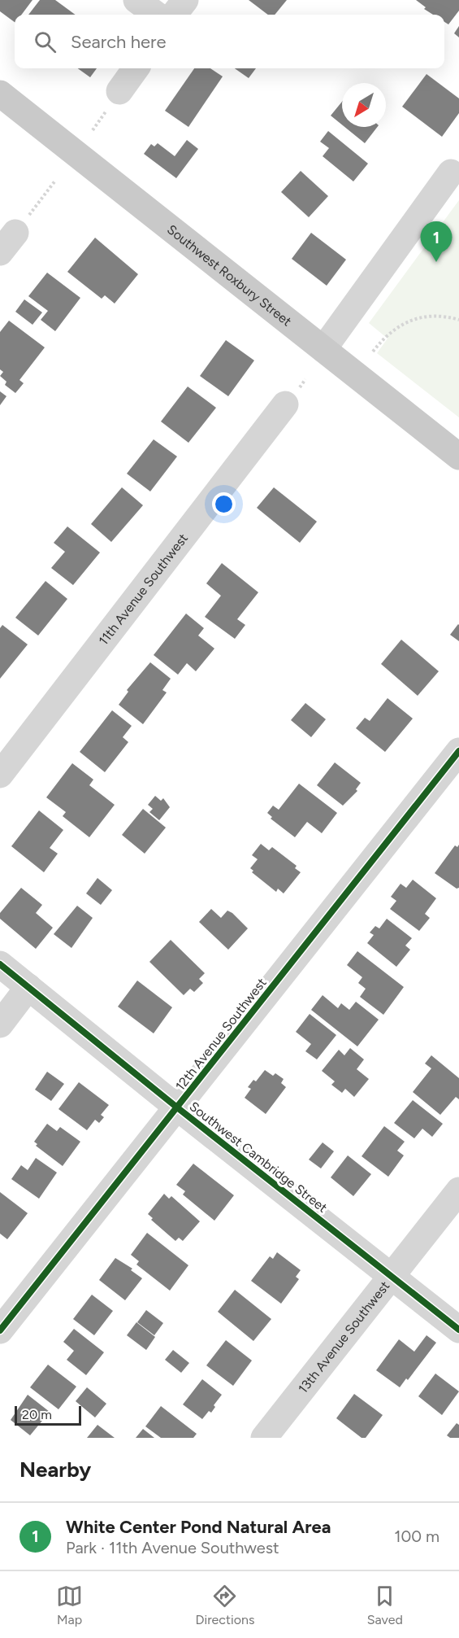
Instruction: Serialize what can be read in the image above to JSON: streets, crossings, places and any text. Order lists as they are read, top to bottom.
{
  "streets": {
    "main road": ["Southwest Roxbury Street"],
    "street": [
      "11th Avenue Southwest",
      "12th Avenue Southwest",
      "Southwest Cambridge Street",
      "13th Avenue Southwest"
    ]
  },
  "crossings": [
    ["12th Avenue Southwest", "Southwest Cambridge Street"],
    ["Southwest Cambridge Street", "13th Avenue Southwest"]
  ],
  "scale_bar": "20 m",
  "north": "bottom left",
  "page": {
    "search": "Search here",
    "pins": "1",
    "scale": "20 m",
    "heading": "Nearby",
    "list": [
      {
        "mark": "1",
        "name": "White Center Pond Natural Area",
        "note": "Park · 11th Avenue Southwest",
        "value": "100 m"
      }
    ],
    "nav": ["Map", "Directions", "Saved"]
  }
}
